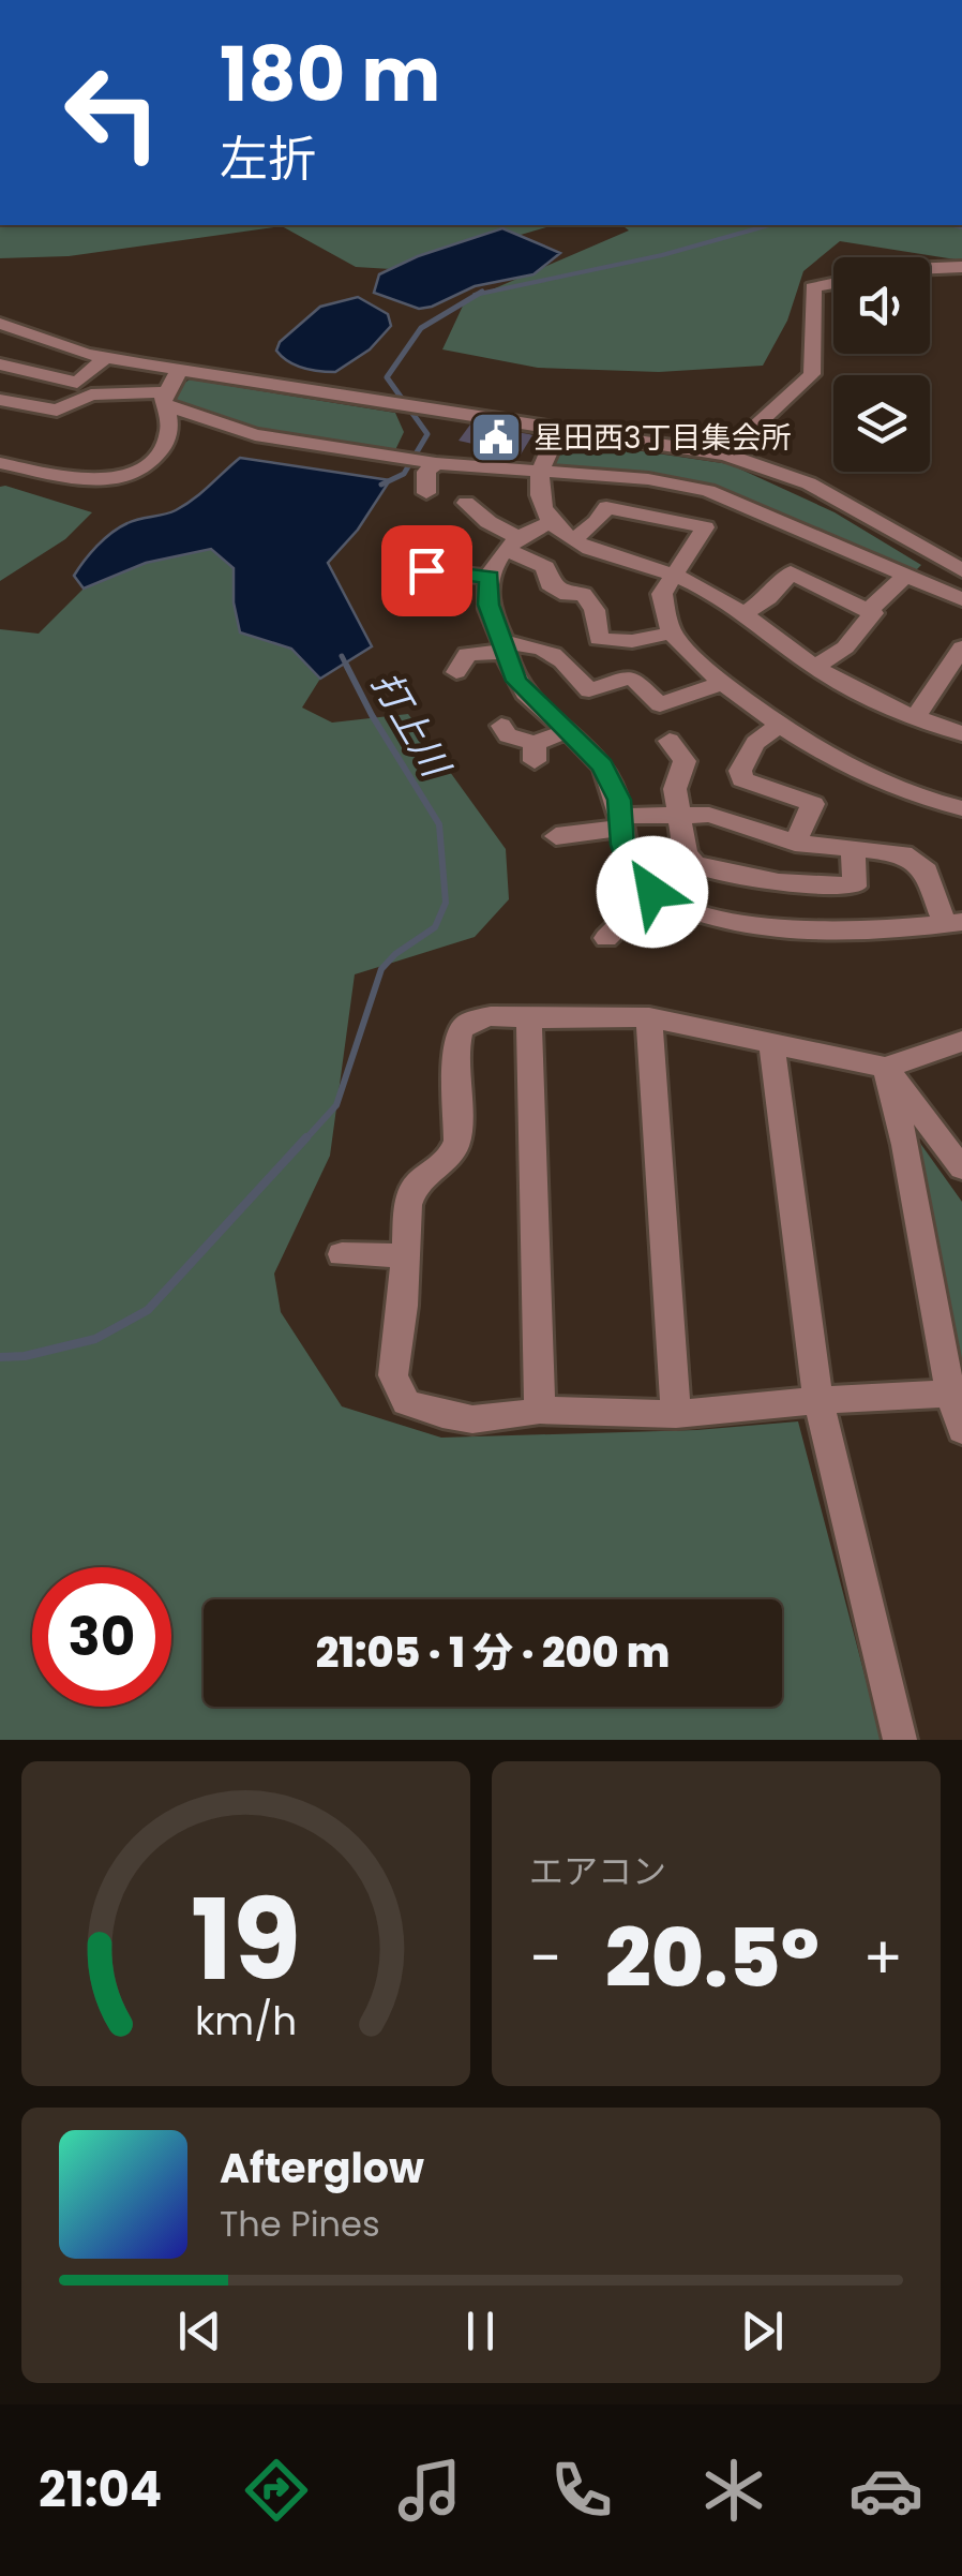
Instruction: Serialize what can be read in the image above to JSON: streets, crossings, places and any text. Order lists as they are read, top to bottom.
{
  "water": ["打上川"],
  "places": {
    "public building": ["星田西3丁目集会所"]
  },
  "page": {
    "turn": ["180 m", "左折"],
    "limit": "30",
    "trip": "21:05 · 1 分 · 200 m",
    "tile": "エアコン",
    "heat": ["−", "20.5°", "+"],
    "song": ["Afterglow", "The Pines"],
    "tabs": "21:04",
    "gauge": ["19", "km/h"]
  }
}
